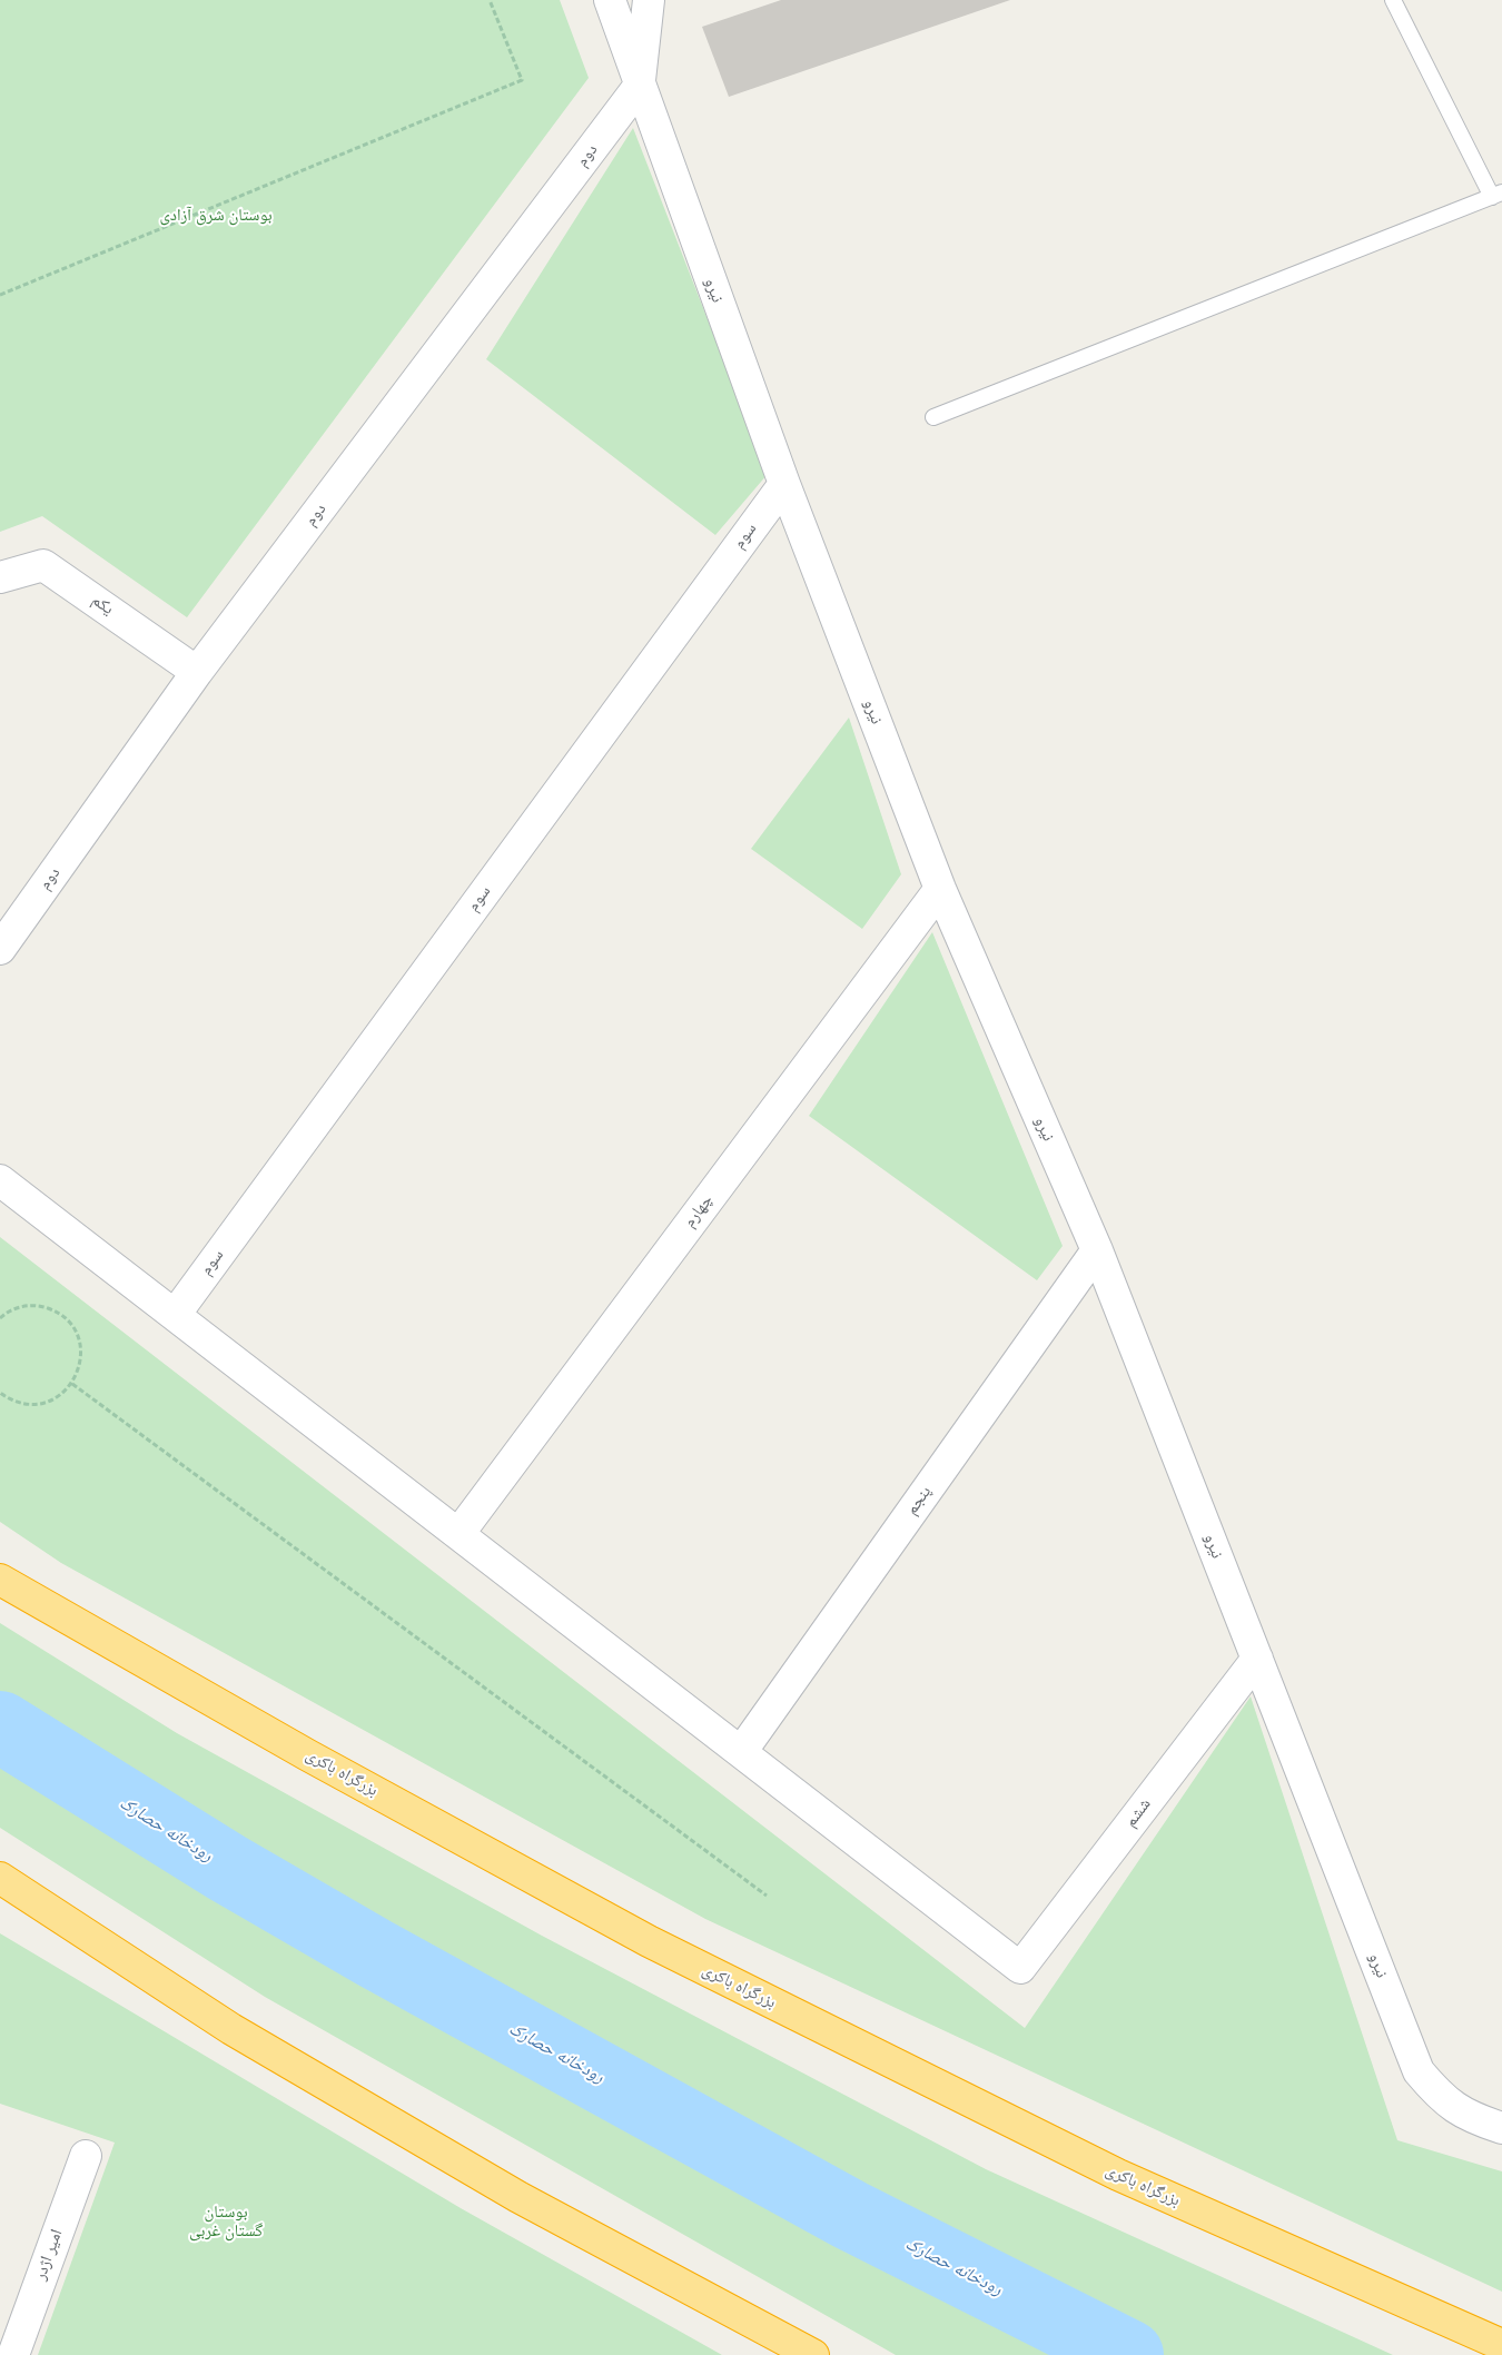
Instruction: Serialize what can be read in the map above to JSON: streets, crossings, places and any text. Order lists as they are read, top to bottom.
{
  "streets": {
    "highway": ["بزرگراه باکری"],
    "street": [
      "دوم",
      "نیرو",
      "سوم",
      "یکم",
      "چهارم",
      "پنجم",
      "ششم",
      "امیر اژدر"
    ]
  },
  "crossings": [
    ["دوم", "نیرو"],
    ["دوم", "یکم"],
    ["نیرو", "سوم"],
    ["نیرو", "چهارم"],
    ["نیرو", "پنجم"],
    ["نیرو", "ششم"],
    ["پنجم", "ششم"]
  ],
  "water": ["رودخانه حصارک"],
  "parks": ["بوستان شرق آزادی", "بوستان گستان غربی"]
}
